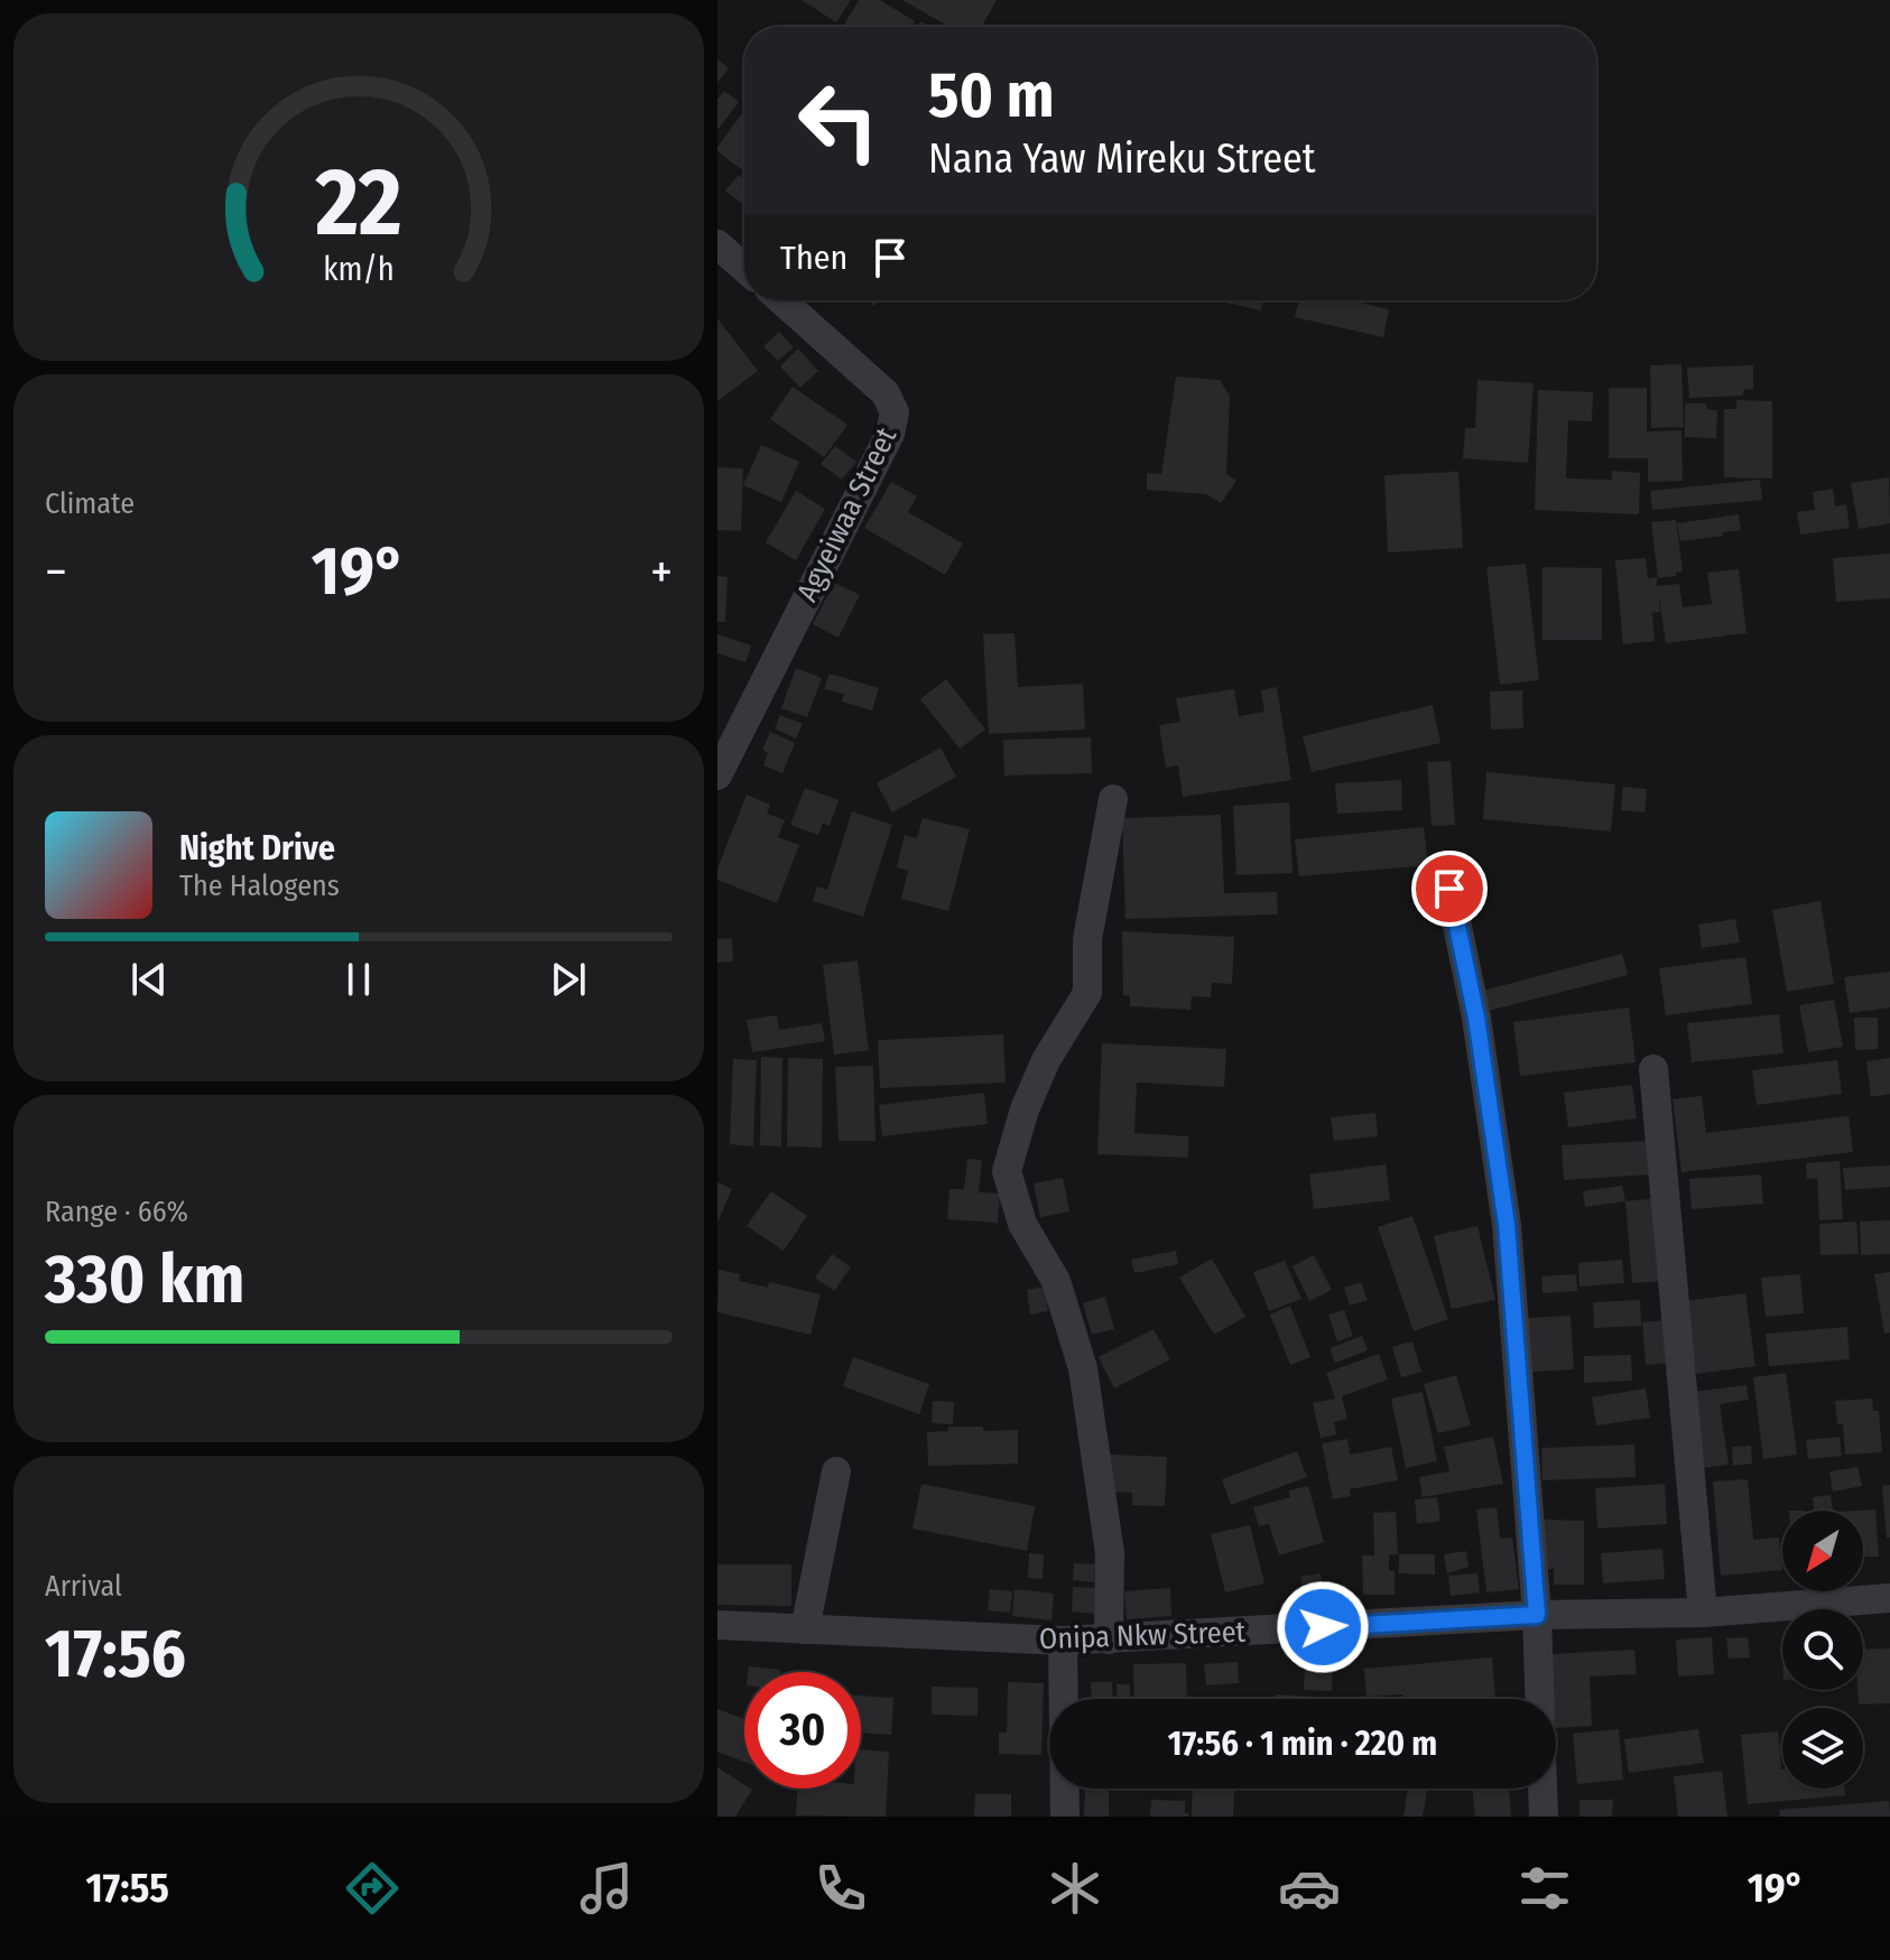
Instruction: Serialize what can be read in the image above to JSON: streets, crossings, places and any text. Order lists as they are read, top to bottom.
{
  "streets": {
    "street": ["Agyeiwaa Street", "Onipa Nkw Street"]
  },
  "north": "bottom left",
  "page": {
    "turn": ["50 m", "Nana Yaw Mireku Street"],
    "then": "Then",
    "tile": [
      "Climate",
      ["Range · 66%", "330 km"],
      ["Arrival", "17:56"]
    ],
    "heat": ["−", "19°", "+"],
    "song": ["Night Drive", "The Halogens"],
    "limit": "30",
    "trip": "17:56 · 1 min · 220 m",
    "tabs": ["17:55", "19°"],
    "gauge": ["22", "km/h"]
  }
}
